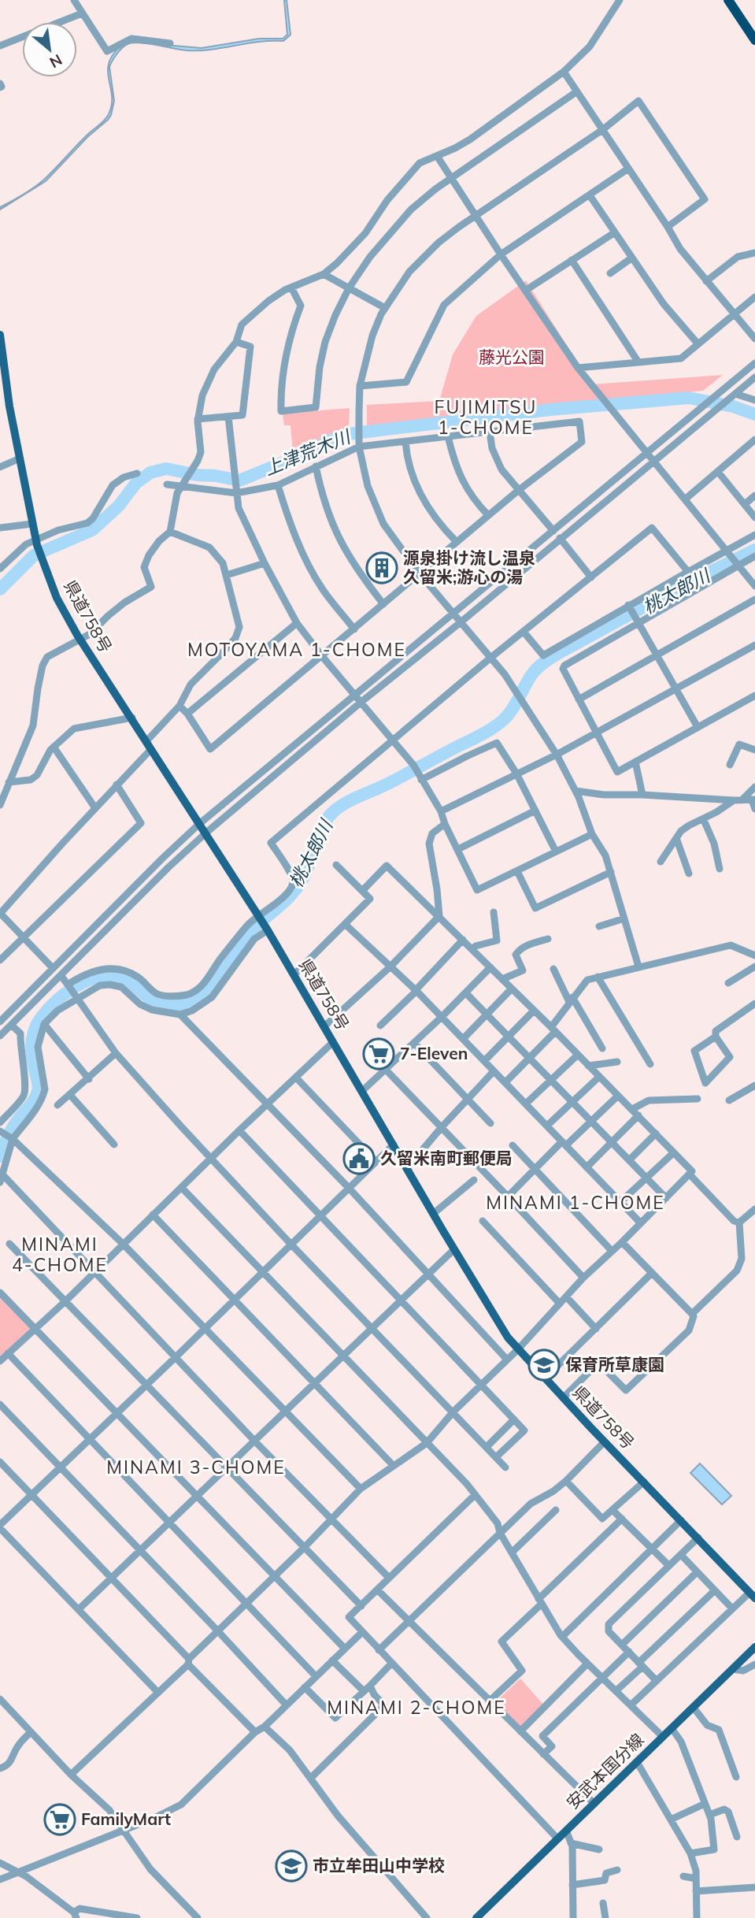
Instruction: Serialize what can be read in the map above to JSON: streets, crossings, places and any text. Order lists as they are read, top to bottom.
{
  "streets": {
    "main road": ["県道758号", "安武本国分線"]
  },
  "districts": [
    "FUJIMITSU 1-CHOME",
    "MOTOYAMA 1-CHOME",
    "MINAMI 1-CHOME",
    "MINAMI 4-CHOME",
    "MINAMI 3-CHOME",
    "MINAMI 2-CHOME"
  ],
  "water": ["上津荒木川", "桃太郎川"],
  "parks": ["藤光公園"],
  "places": {
    "building": ["源泉掛け流し温泉 久留米;游心の湯"],
    "supermarket": ["7-Eleven", "FamilyMart"],
    "public building": ["久留米南町郵便局"],
    "school or university": ["保育所草康園", "市立牟田山中学校"]
  },
  "north": "bottom right"
}
